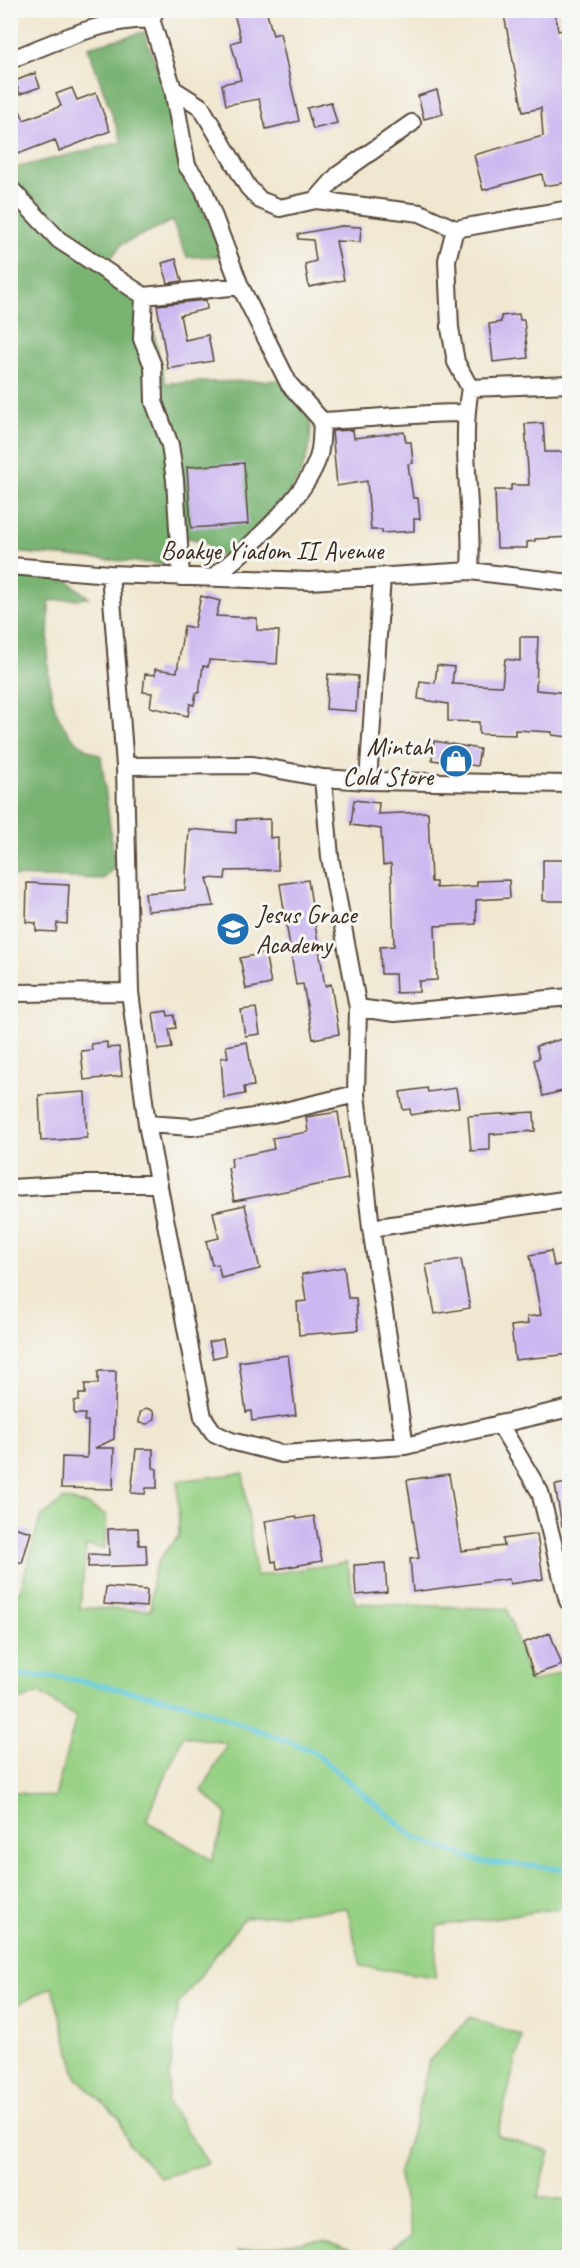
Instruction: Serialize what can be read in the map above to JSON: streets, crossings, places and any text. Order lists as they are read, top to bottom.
{
  "streets": {
    "street": ["Boakye Yiadom II Avenue"]
  },
  "places": {
    "shop": ["Mintah Cold Store"],
    "school or university": ["Jesus Grace Academy"]
  }
}
